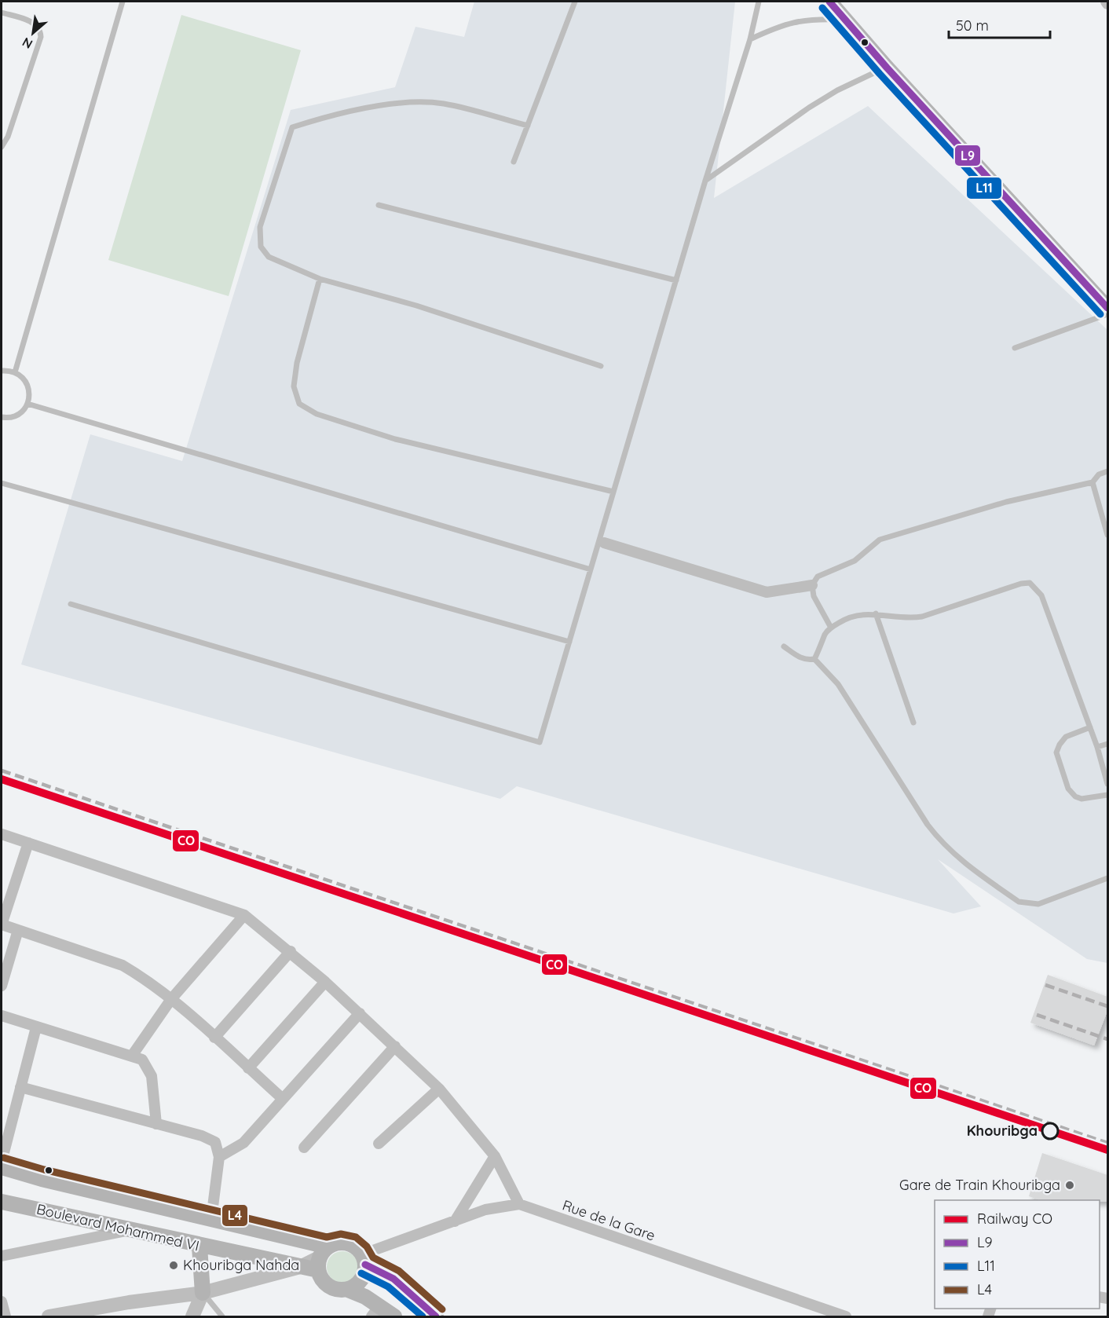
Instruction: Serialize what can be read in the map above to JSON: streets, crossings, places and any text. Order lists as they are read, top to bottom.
{
  "streets": {
    "main road": ["Boulevard Mohammed VI"],
    "street": ["Rue de la Gare"]
  },
  "crossings": [
    ["Rue de la Gare", "Boulevard Mohammed VI"]
  ],
  "places": ["Khouribga", "Gare de Train Khouribga", "Khouribga Nahda"],
  "lines": [
    "transit line L9",
    "transit line L11",
    "rail line CO",
    "transit line L4"
  ],
  "legend": [
    "Railway CO",
    "L9",
    "L11",
    "L4"
  ],
  "scale_bar": "50 m",
  "north": "bottom left"
}
